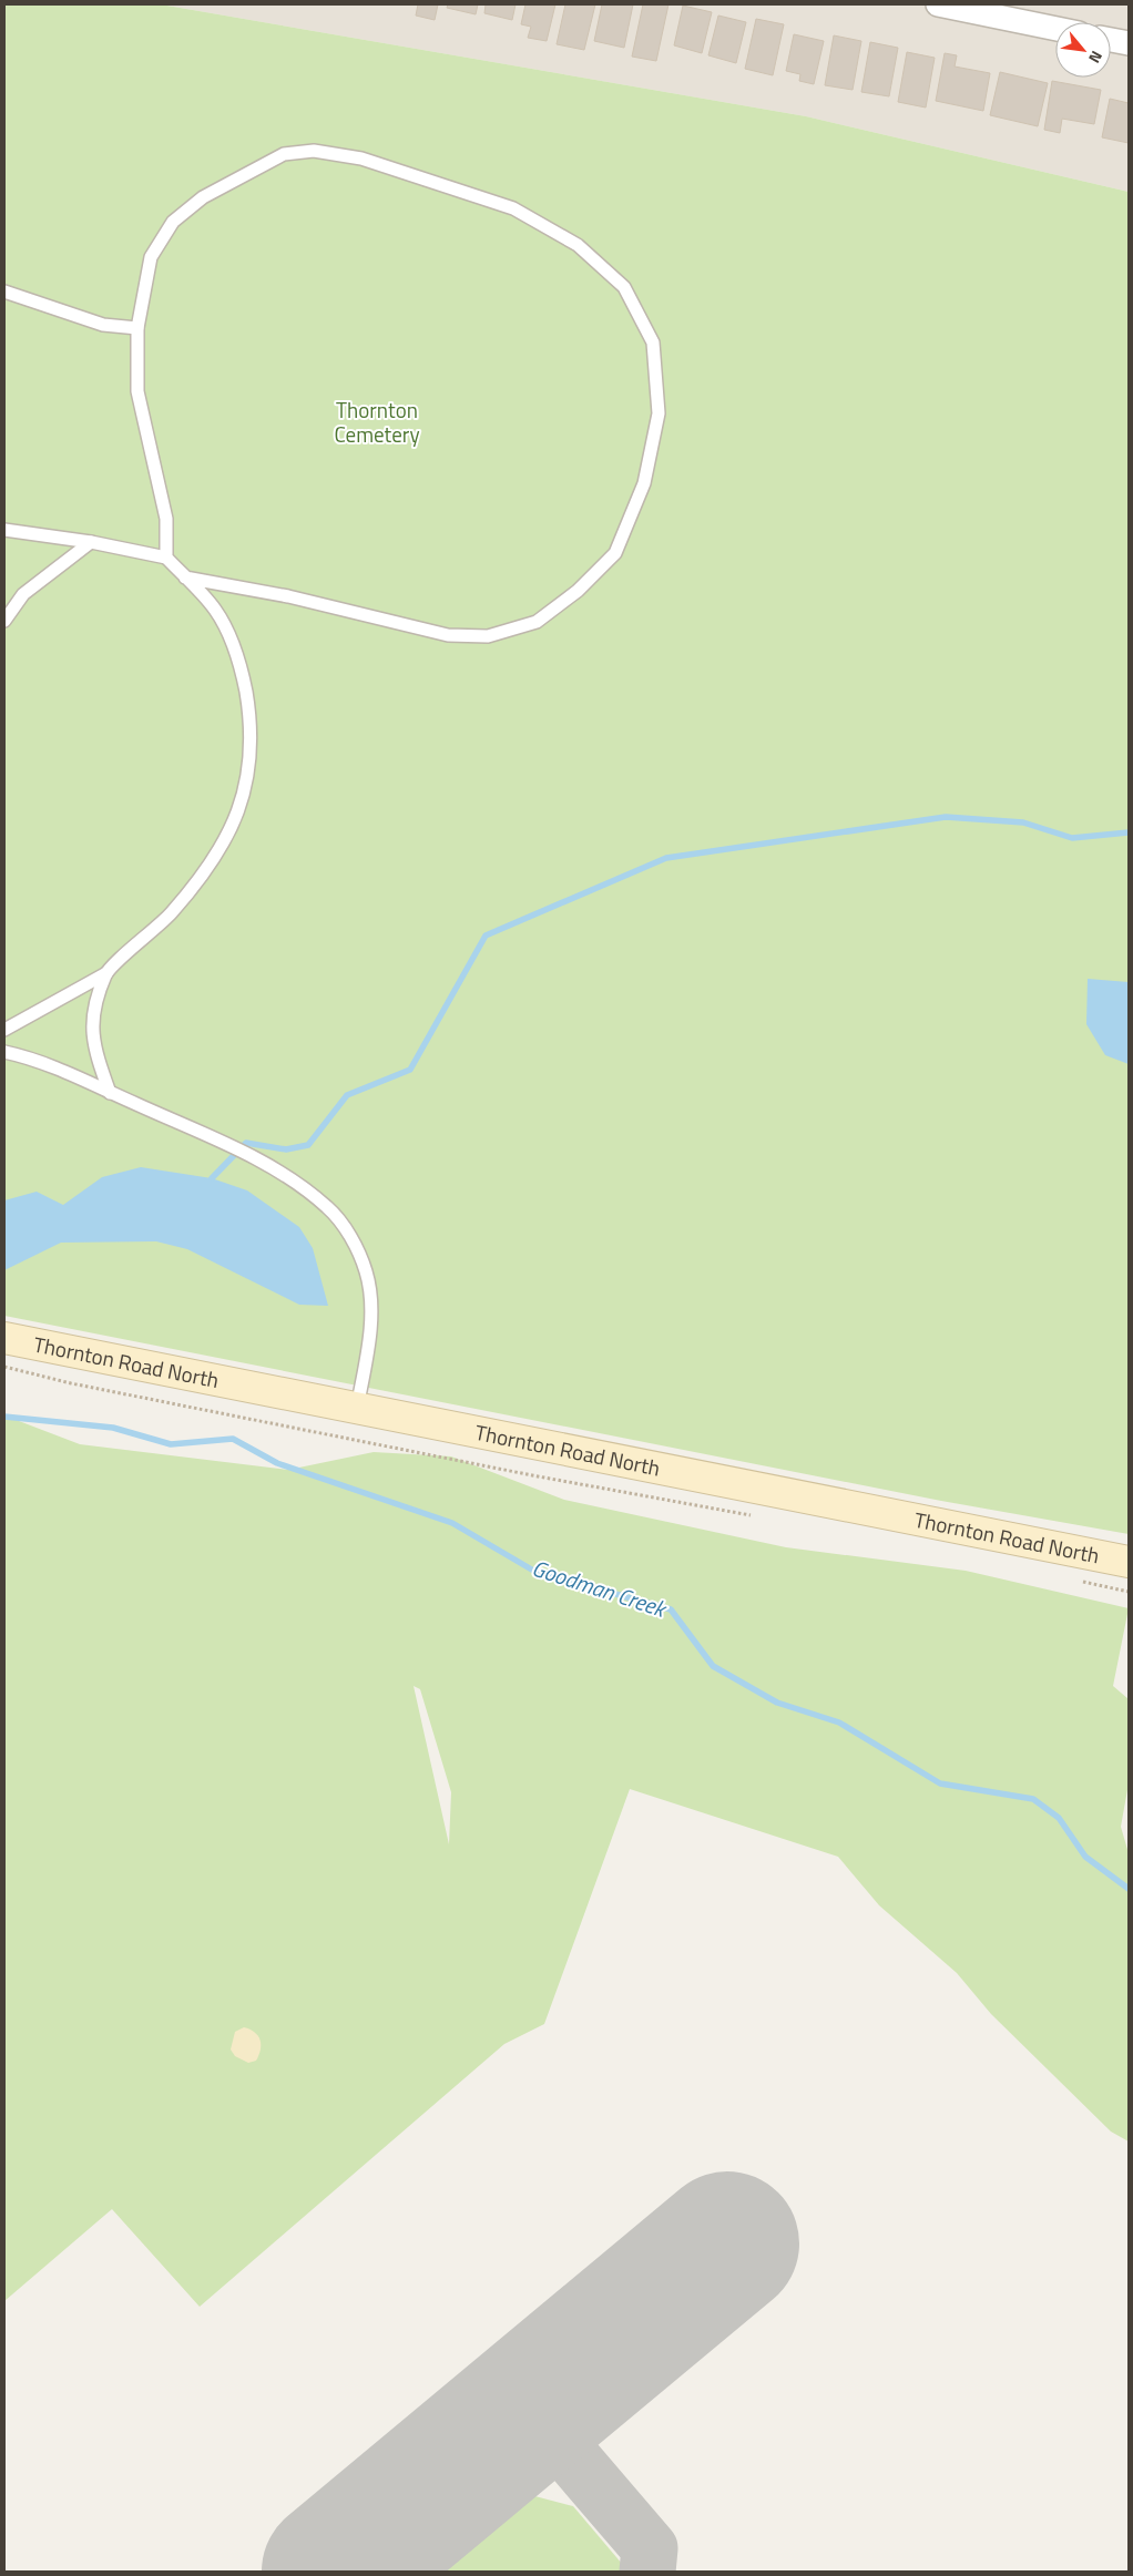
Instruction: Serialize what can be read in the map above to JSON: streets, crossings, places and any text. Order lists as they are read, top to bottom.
{
  "streets": {
    "main road": ["Thornton Road North"]
  },
  "water": ["Goodman Creek"],
  "parks": ["Thornton Cemetery"],
  "north": "bottom right"
}
